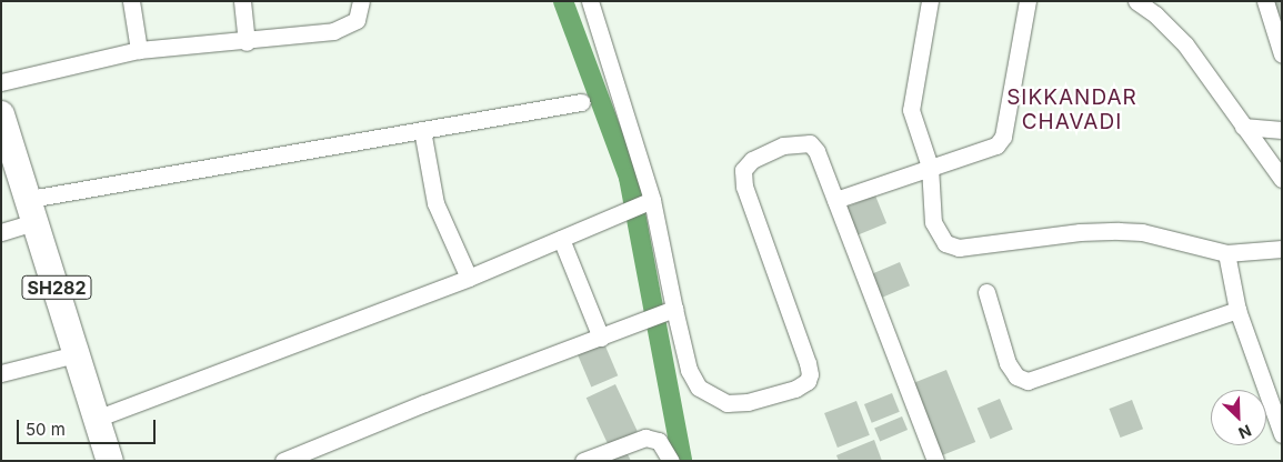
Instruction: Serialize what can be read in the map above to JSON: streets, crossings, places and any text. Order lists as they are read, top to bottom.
{
  "streets": {
    "main road": ["SH282"]
  },
  "districts": ["SIKKANDAR CHAVADI"],
  "scale_bar": "50 m",
  "north": "bottom right"
}
